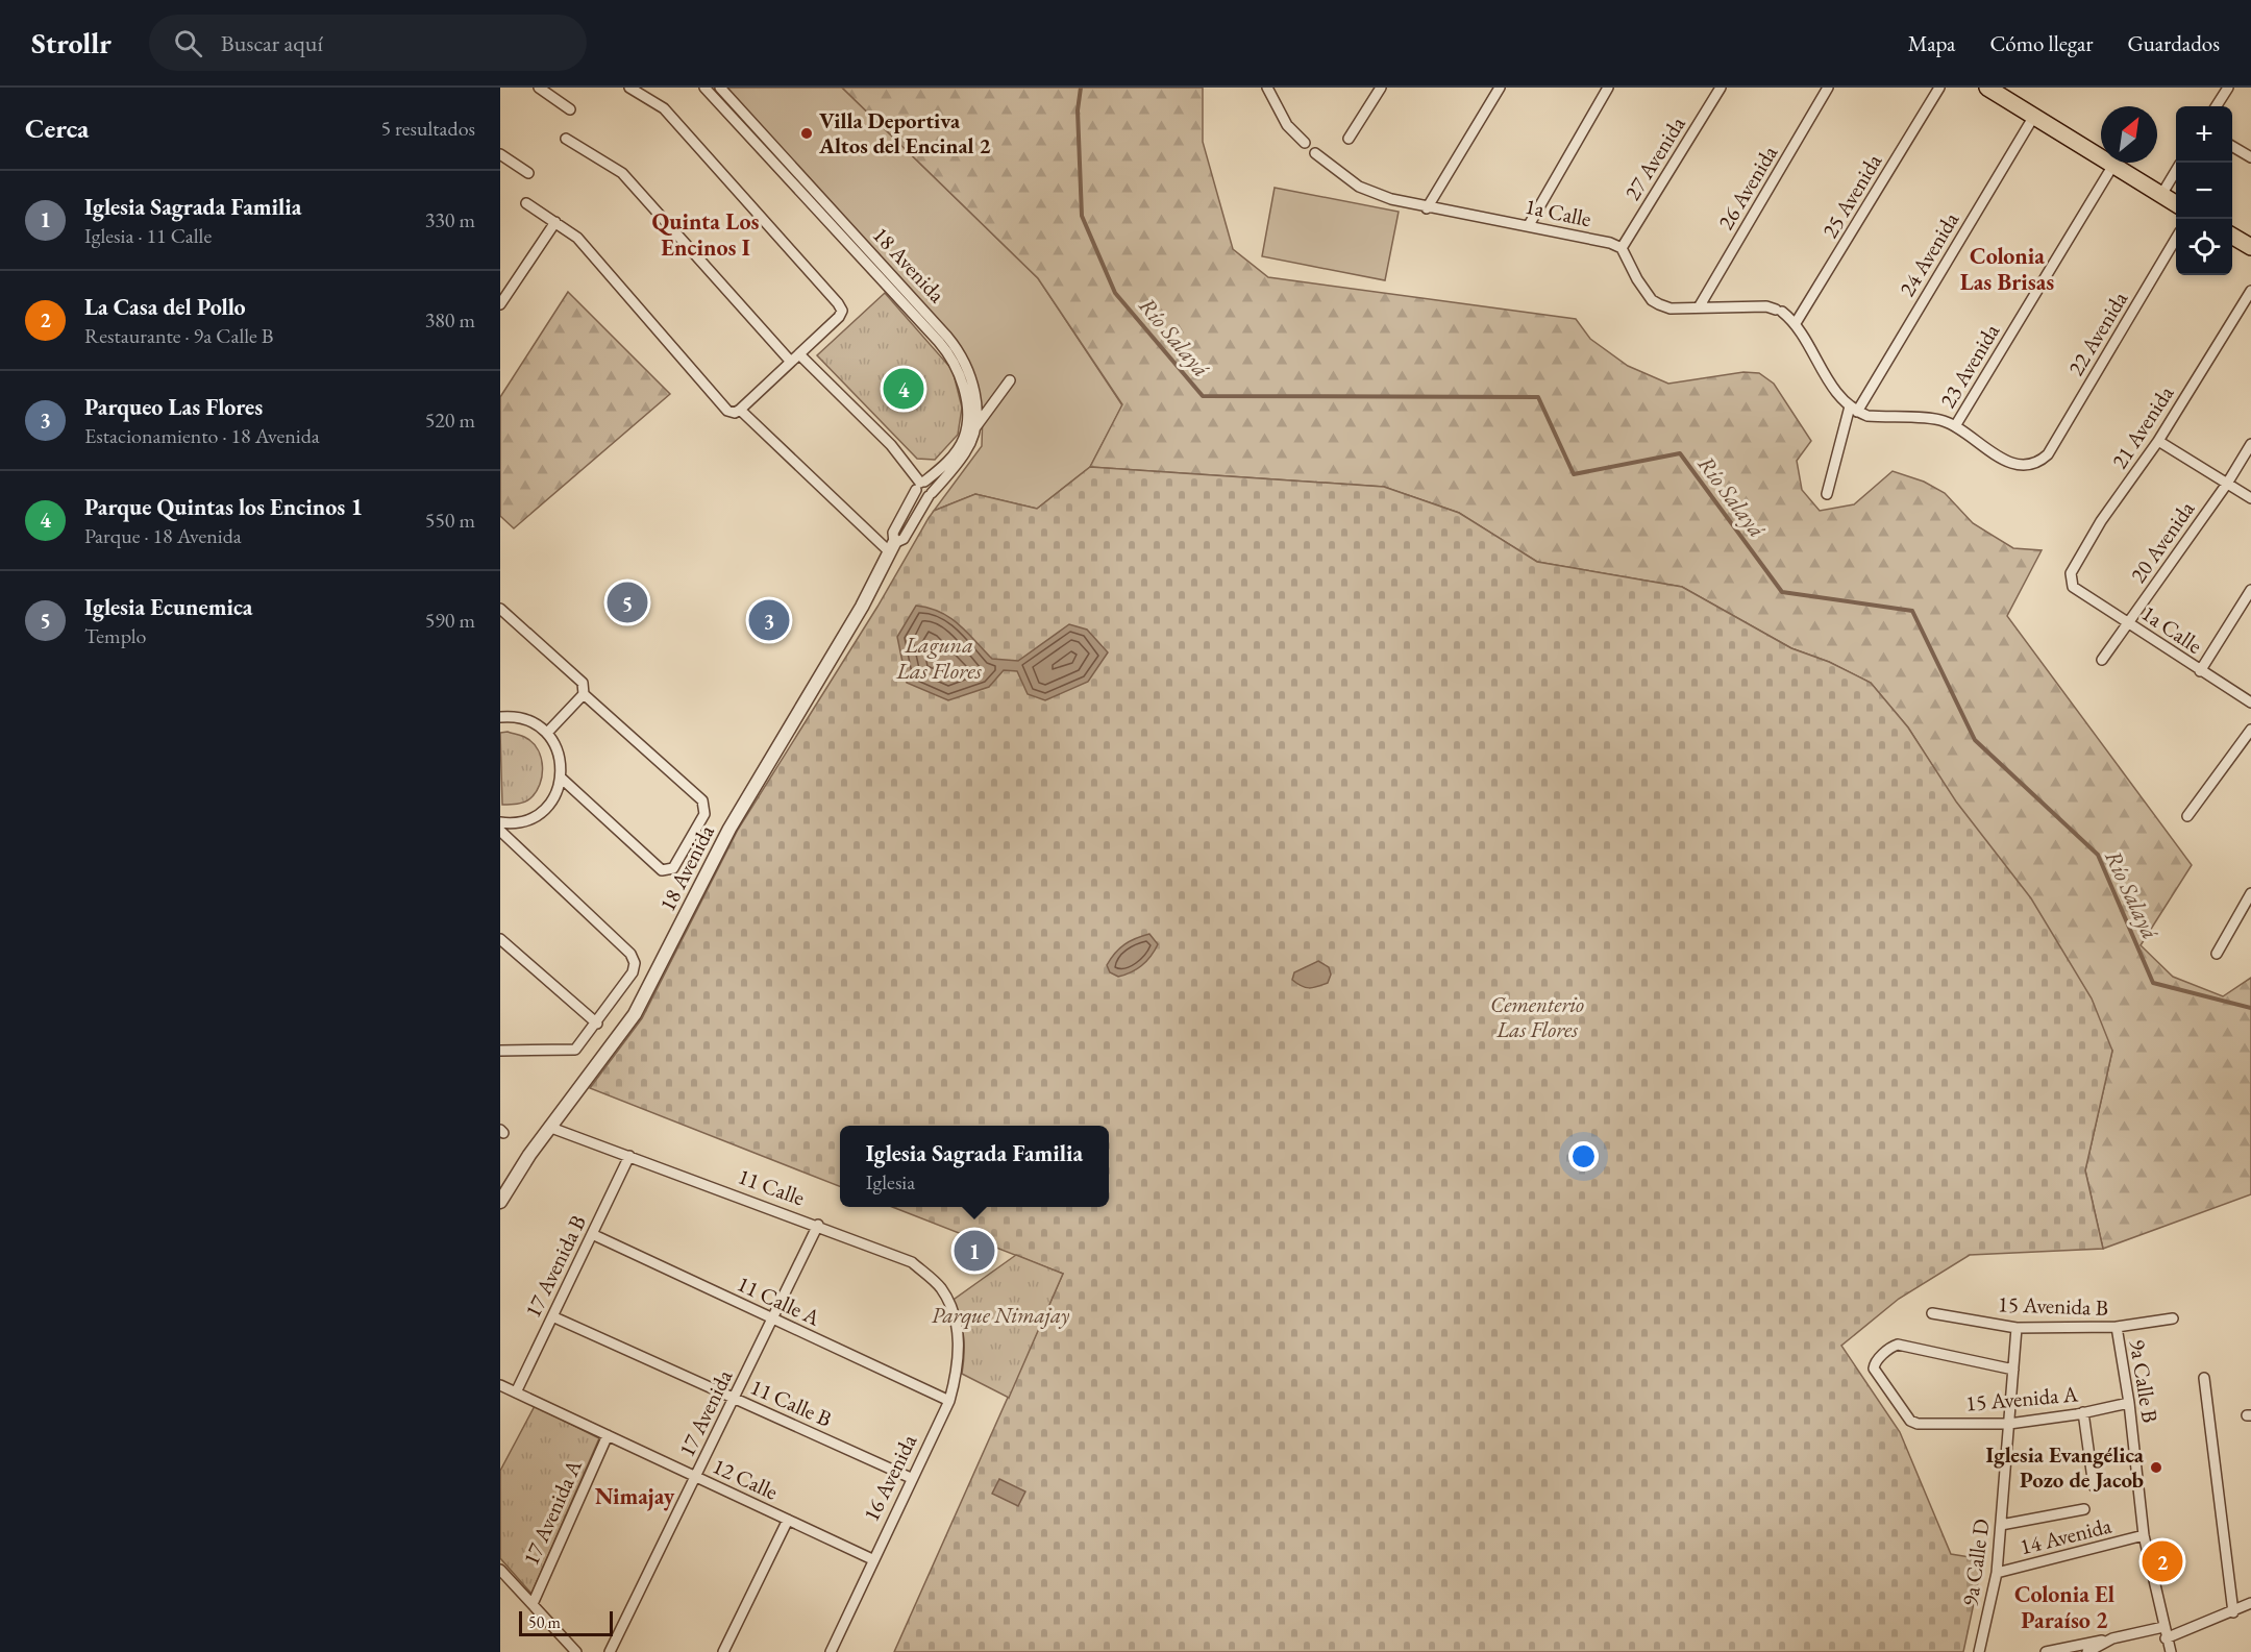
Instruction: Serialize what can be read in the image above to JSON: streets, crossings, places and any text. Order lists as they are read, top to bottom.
{
  "streets": {
    "street": [
      "27 Avenida",
      "26 Avenida",
      "25 Avenida",
      "1a Calle",
      "24 Avenida",
      "18 Avenida",
      "22 Avenida",
      "23 Avenida",
      "21 Avenida",
      "20 Avenida",
      "11 Calle",
      "17 Avenida B",
      "11 Calle A",
      "15 Avenida B",
      "9a Calle B",
      "15 Avenida A",
      "11 Calle B",
      "17 Avenida",
      "16 Avenida",
      "12 Calle",
      "17 Avenida A",
      "14 Avenida",
      "9a Calle D"
    ]
  },
  "crossings": [
    ["27 Avenida", "1a Calle"],
    ["1a Calle", "21 Avenida"],
    ["1a Calle", "20 Avenida"],
    ["18 Avenida", "11 Calle"],
    ["22 Avenida", "23 Avenida"],
    ["11 Calle", "17 Avenida B"],
    ["11 Calle", "17 Avenida"],
    ["11 Calle", "16 Avenida"],
    ["17 Avenida B", "11 Calle A"],
    ["17 Avenida B", "11 Calle B"],
    ["17 Avenida B", "12 Calle"],
    ["11 Calle A", "17 Avenida"],
    ["11 Calle A", "16 Avenida"],
    ["15 Avenida B", "9a Calle B"],
    ["15 Avenida B", "9a Calle D"],
    ["9a Calle B", "15 Avenida A"],
    ["9a Calle B", "14 Avenida"],
    ["15 Avenida A", "9a Calle D"],
    ["11 Calle B", "17 Avenida"],
    ["11 Calle B", "16 Avenida"],
    ["17 Avenida", "12 Calle"],
    ["16 Avenida", "12 Calle"],
    ["12 Calle", "17 Avenida A"],
    ["14 Avenida", "9a Calle D"]
  ],
  "districts": [
    "Quinta Los Encinos I",
    "Colonia Las Brisas",
    "Nimajay",
    "Colonia El Paraíso 2"
  ],
  "water": ["Río Salayá", "Laguna Las Flores"],
  "parks": ["Cementerio Las Flores", "Parque Nimajay"],
  "places": ["Villa Deportiva Altos del Encinal 2", "Iglesia Evangélica Pozo de Jacob"],
  "scale_bar": "50 m",
  "north": "top right",
  "page": {
    "header": "Strollr",
    "search": "Buscar aquí",
    "nav": ["Mapa", "Cómo llegar", "Guardados"],
    "heading": ["Cerca", "5 resultados"],
    "map_buttons": ["+", "−"],
    "list": [
      {
        "mark": "1",
        "name": "Iglesia Sagrada Familia",
        "note": "Iglesia · 11 Calle",
        "value": "330 m"
      },
      {
        "mark": "2",
        "name": "La Casa del Pollo",
        "note": "Restaurante · 9a Calle B",
        "value": "380 m"
      },
      {
        "mark": "3",
        "name": "Parqueo Las Flores",
        "note": "Estacionamiento · 18 Avenida",
        "value": "520 m"
      },
      {
        "mark": "4",
        "name": "Parque Quintas los Encinos 1",
        "note": "Parque · 18 Avenida",
        "value": "550 m"
      },
      {
        "mark": "5",
        "name": "Iglesia Ecunemica",
        "note": "Templo",
        "value": "590 m"
      }
    ],
    "pins": [
      "4",
      "5",
      "3",
      "1",
      "2"
    ],
    "popup": ["Iglesia Sagrada Familia", "Iglesia"],
    "scale": "50 m"
  }
}
